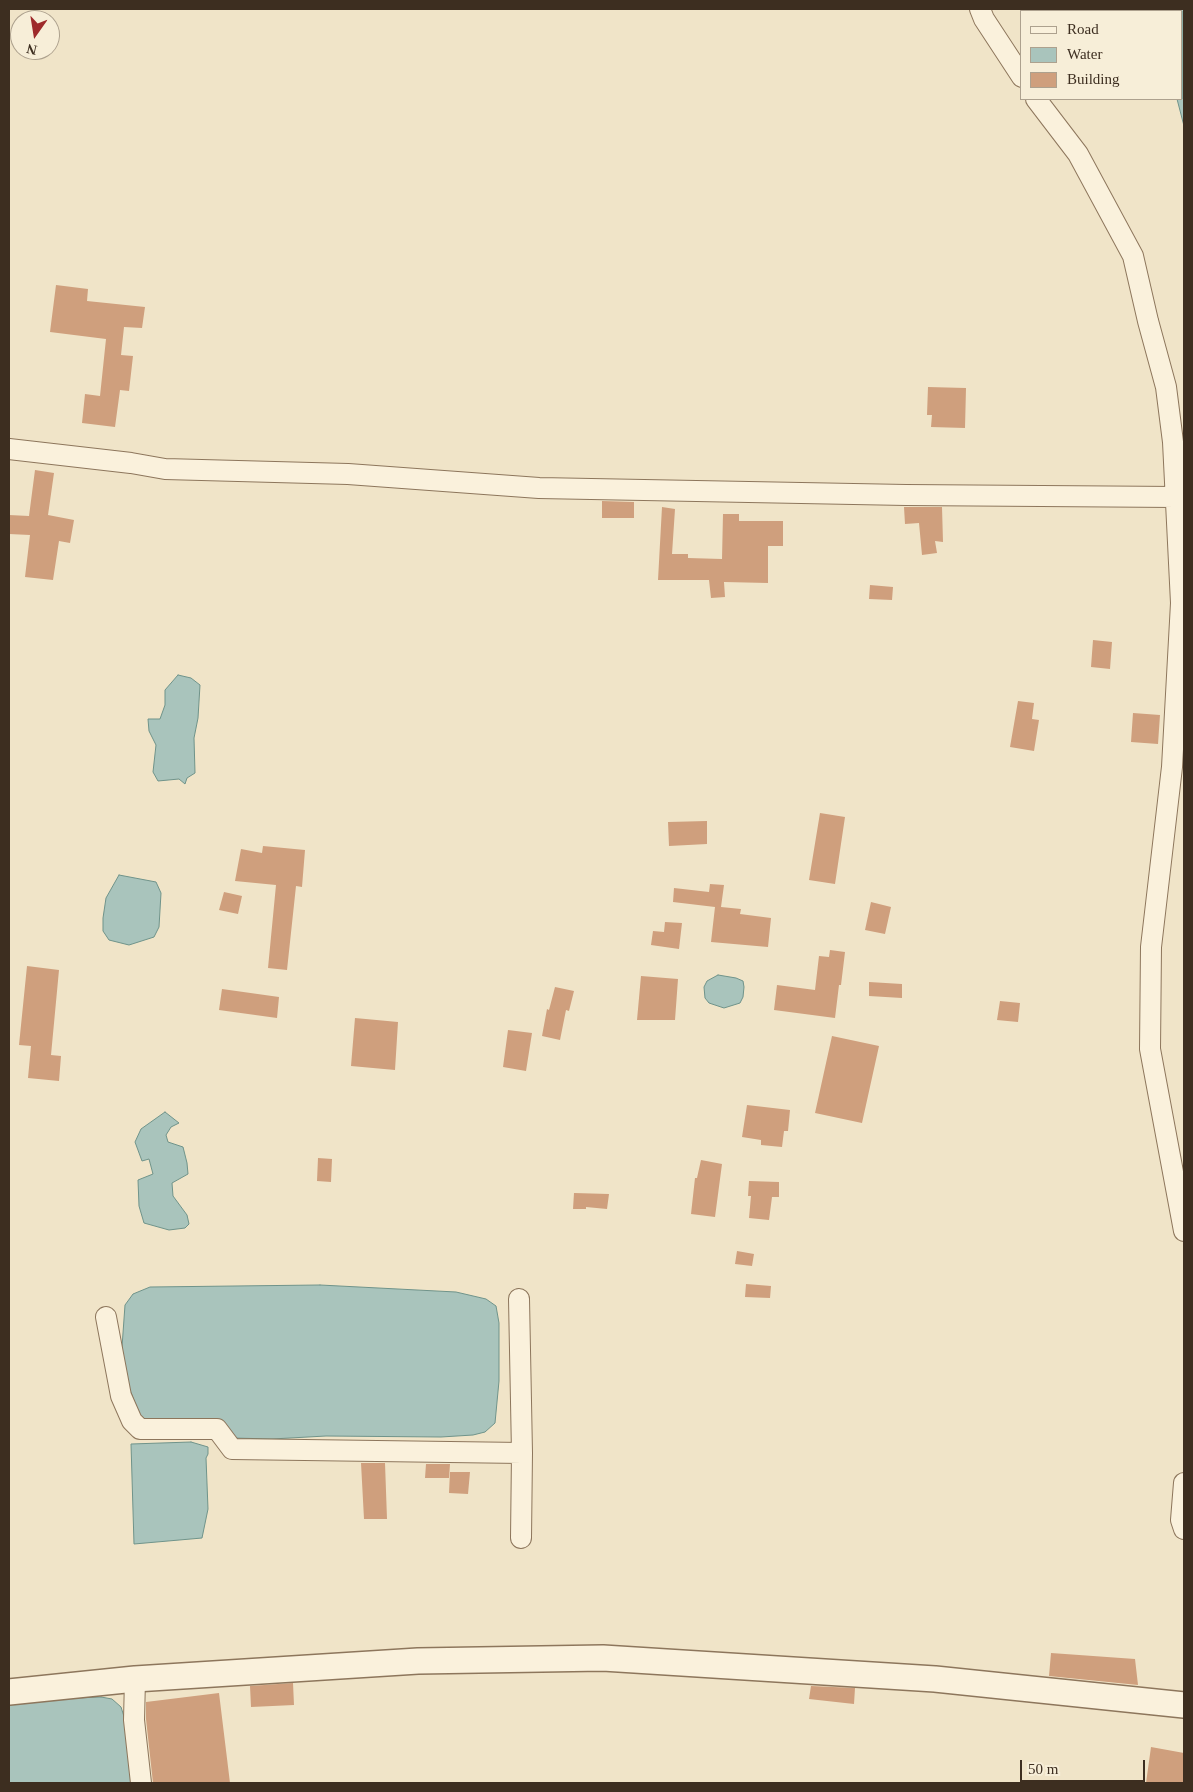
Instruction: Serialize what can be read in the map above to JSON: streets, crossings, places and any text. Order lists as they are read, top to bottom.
{
  "legend": ["Road", "Water", "Building"],
  "scale_bar": "50 m",
  "north": "bottom"
}
